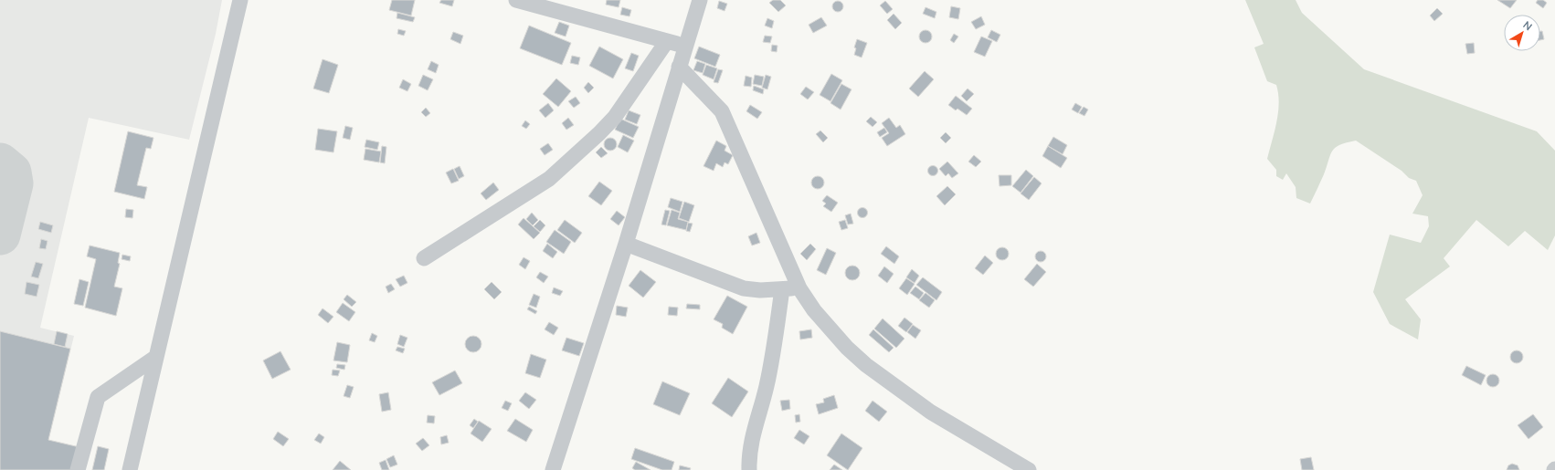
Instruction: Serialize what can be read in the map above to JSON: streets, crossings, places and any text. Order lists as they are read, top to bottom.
{
  "north": "top right"
}
